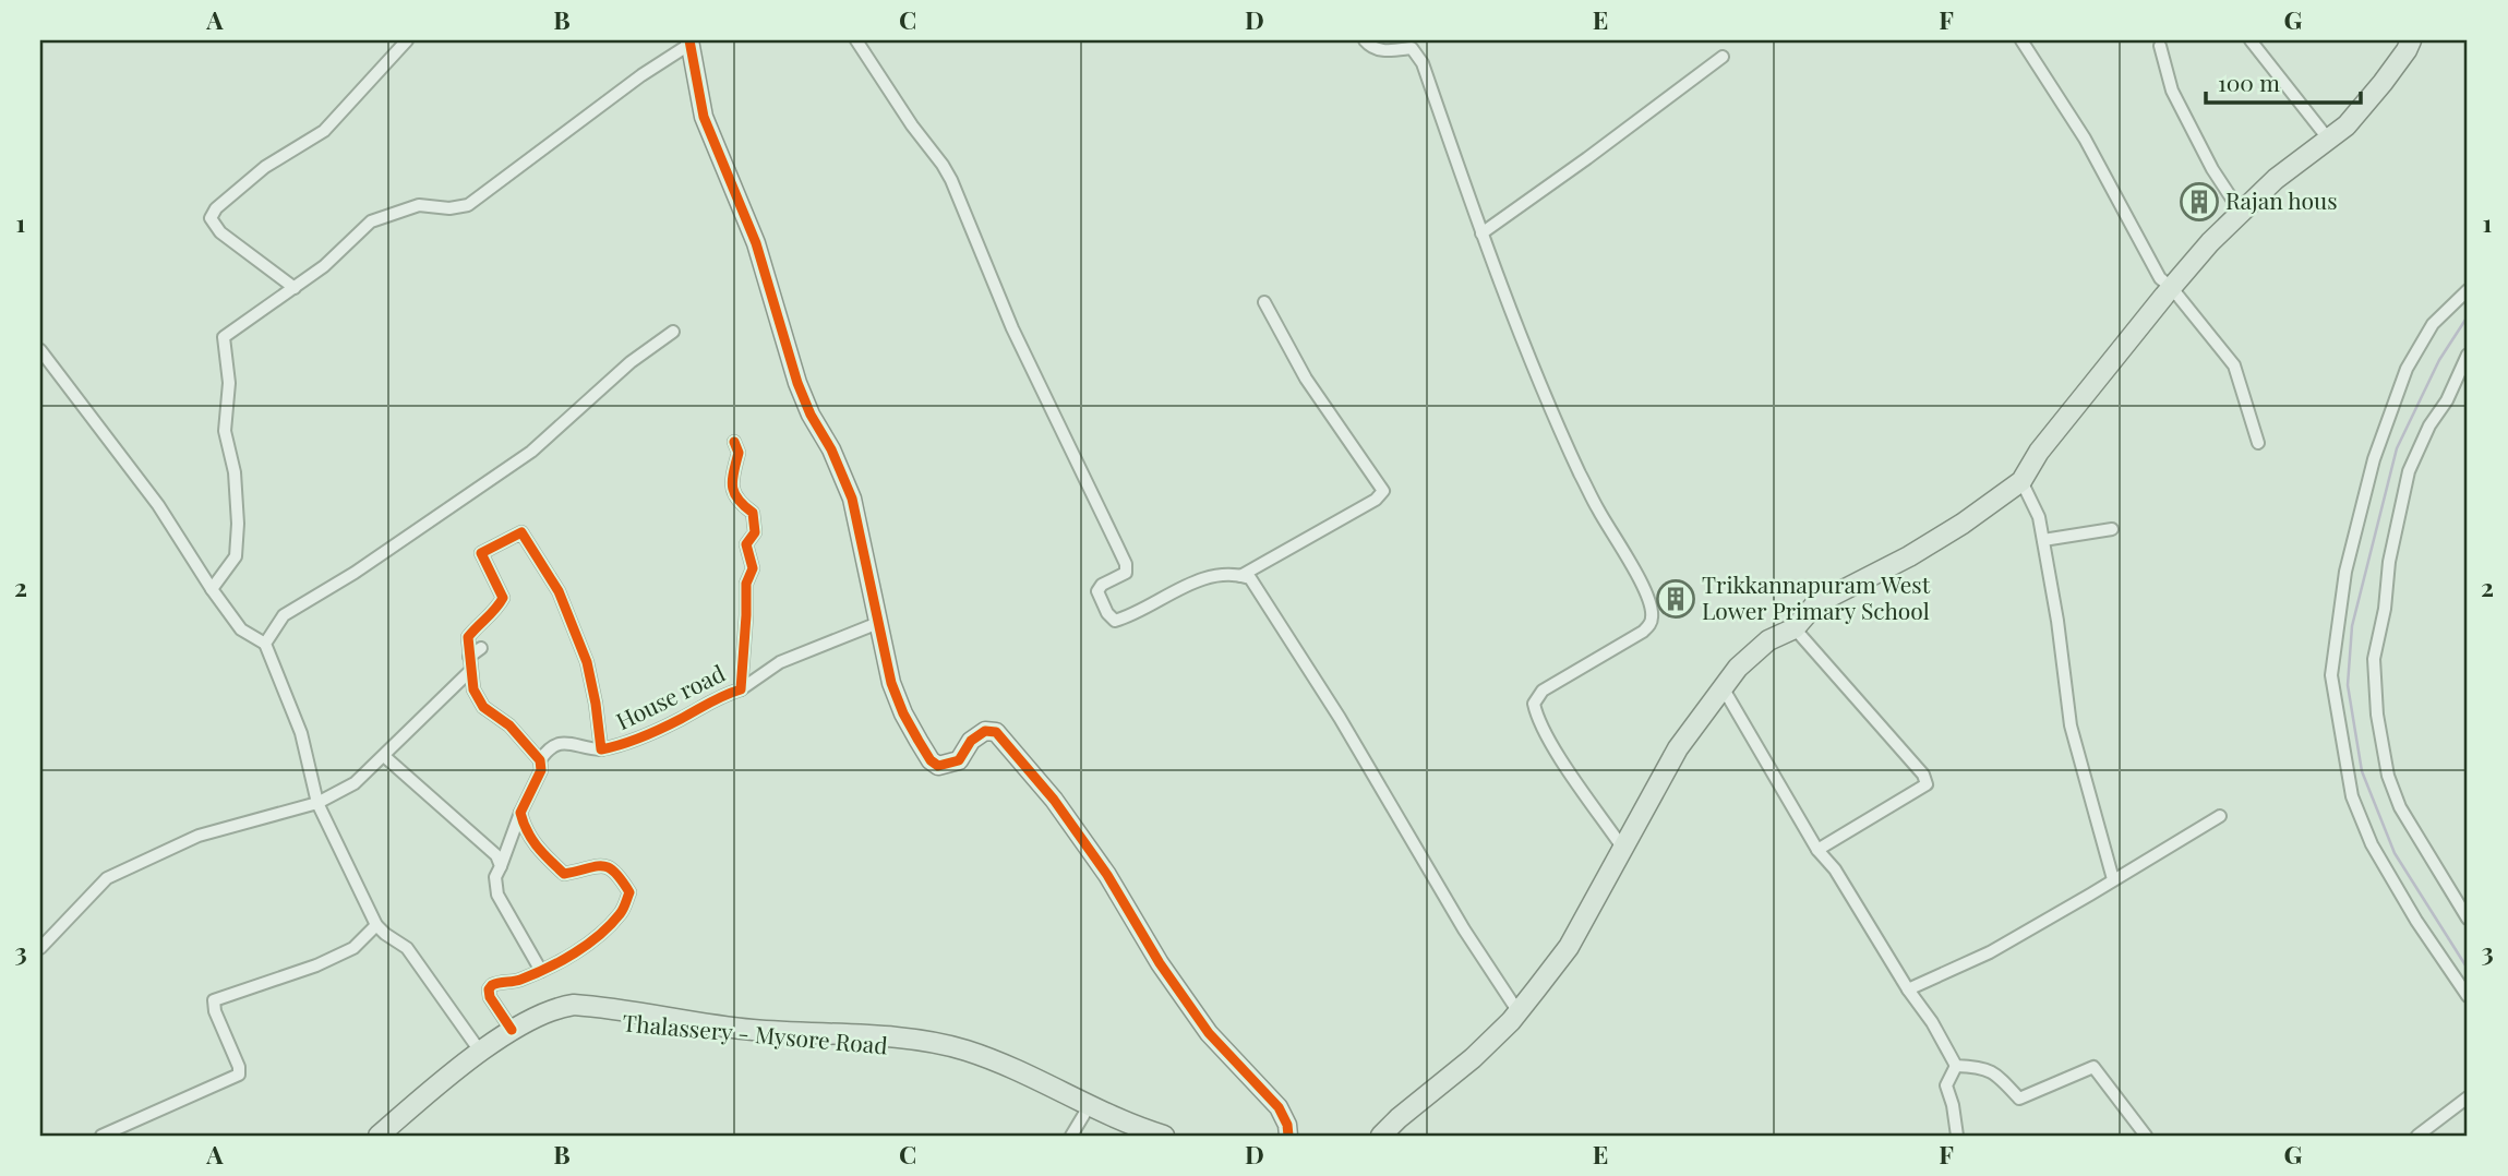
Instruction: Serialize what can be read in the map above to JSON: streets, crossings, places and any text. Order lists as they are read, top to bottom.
{
  "streets": {
    "main road": ["Thalassery - Mysore Road"],
    "street": ["House road"]
  },
  "places": {
    "building": ["Rajan hous", "Trikkannapuram West Lower Primary School"]
  },
  "scale_bar": "100 m",
  "grid": {
    "columns": [
      "A",
      "B",
      "C",
      "D",
      "E",
      "F",
      "G"
    ],
    "rows": ["1", "2", "3"]
  }
}
